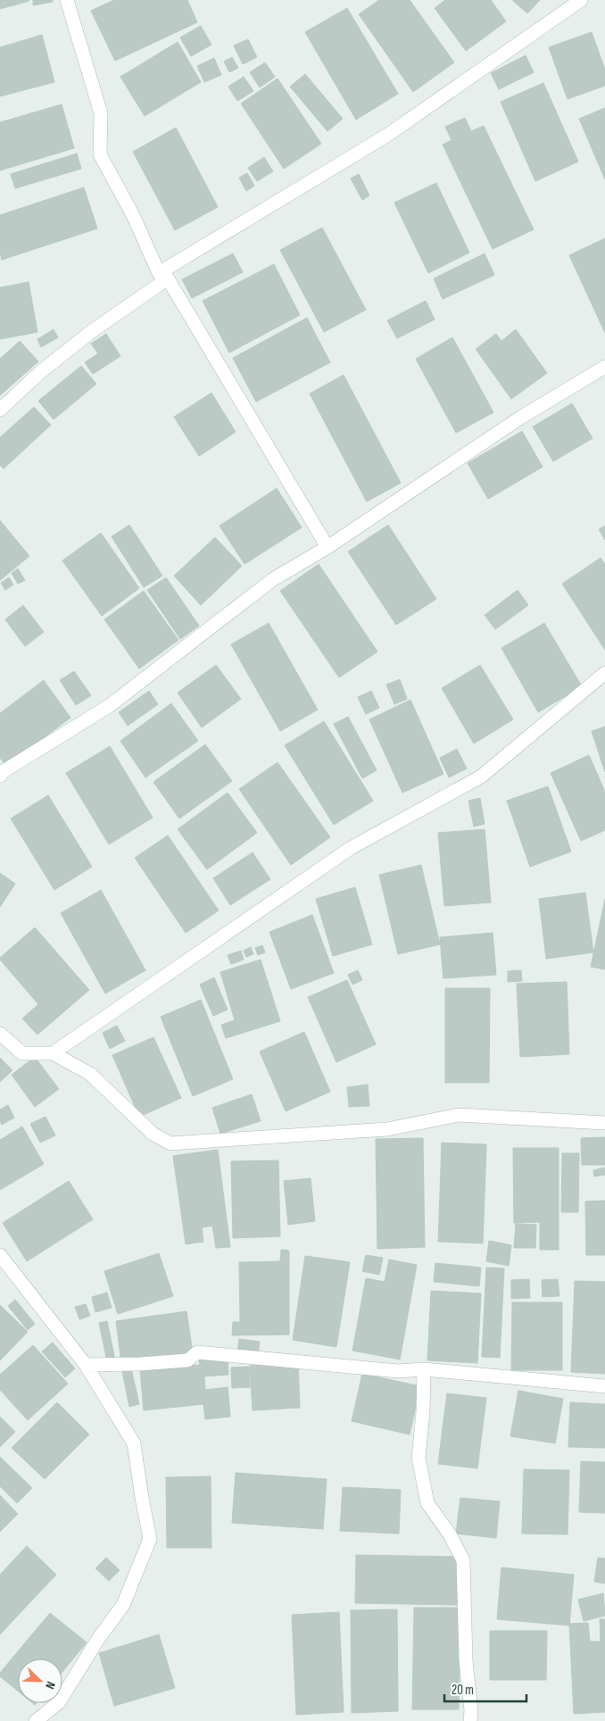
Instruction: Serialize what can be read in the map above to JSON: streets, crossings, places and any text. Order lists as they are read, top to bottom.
{
  "scale_bar": "20 m",
  "north": "bottom right"
}
